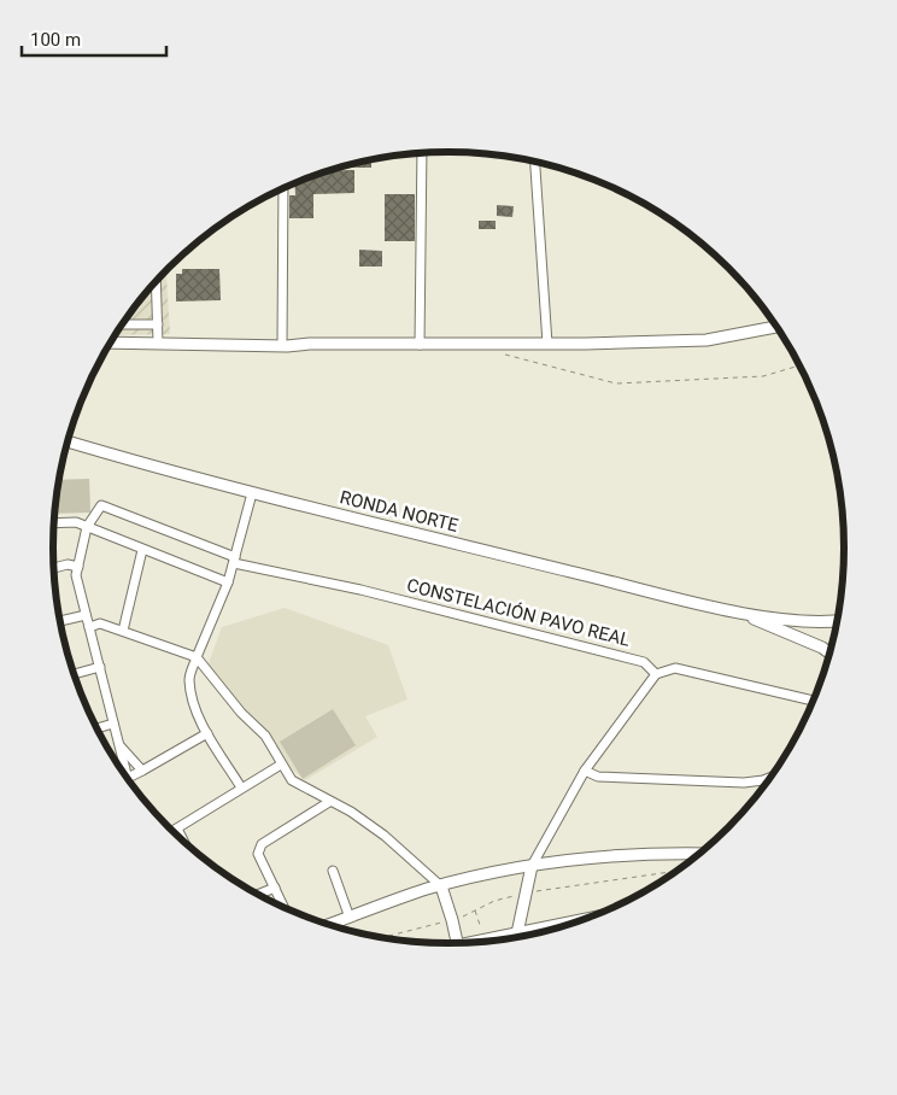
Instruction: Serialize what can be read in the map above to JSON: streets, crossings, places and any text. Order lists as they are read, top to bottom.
{
  "streets": {
    "street": ["RONDA NORTE", "CONSTELACIÓN PAVO REAL"]
  },
  "scale_bar": "100 m"
}
